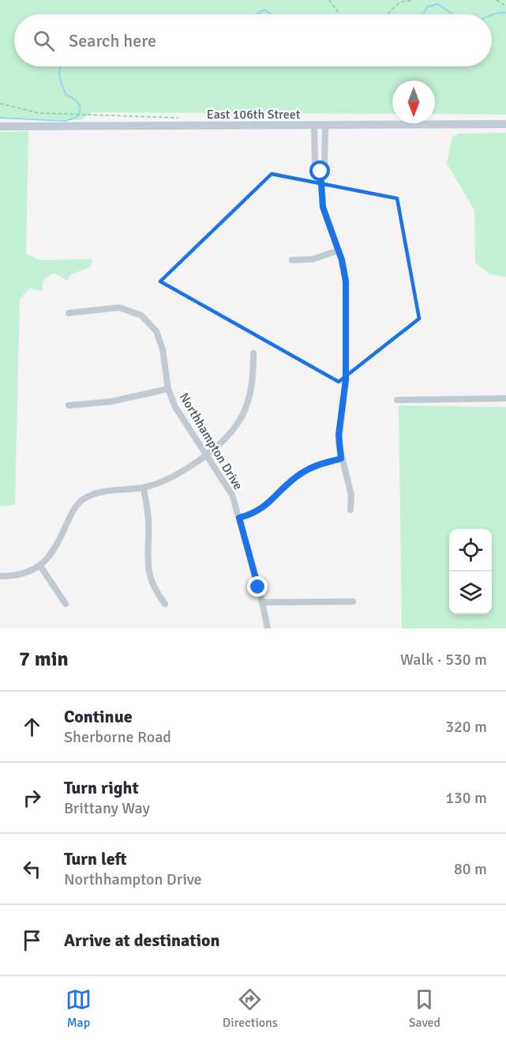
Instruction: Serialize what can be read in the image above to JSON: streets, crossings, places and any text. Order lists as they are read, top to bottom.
{
  "streets": {
    "main road": ["East 106th Street"],
    "street": ["Northhampton Drive"]
  },
  "north": "bottom",
  "page": {
    "search": "Search here",
    "heading": ["7 min", "Walk · 530 m"],
    "list": [
      ["Continue", "Sherborne Road", "320 m"],
      ["Turn right", "Brittany Way", "130 m"],
      ["Turn left", "Northhampton Drive", "80 m"],
      "Arrive at destination"
    ],
    "nav": ["Map", "Directions", "Saved"]
  }
}
